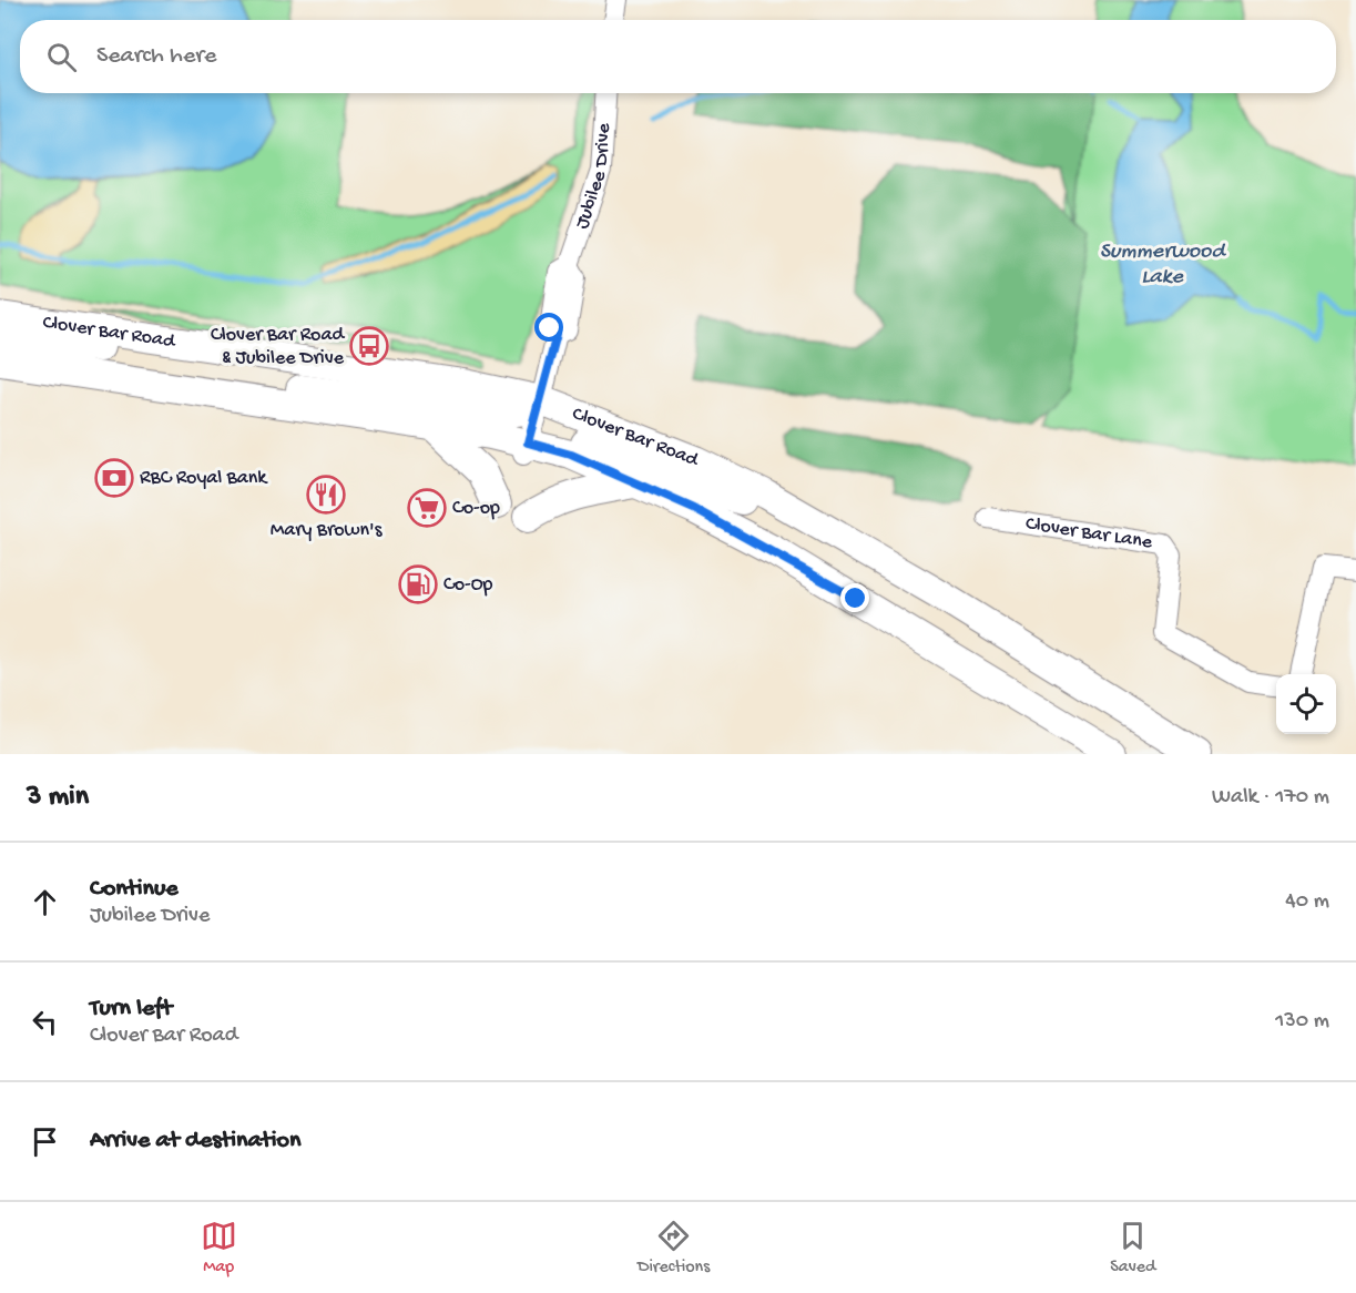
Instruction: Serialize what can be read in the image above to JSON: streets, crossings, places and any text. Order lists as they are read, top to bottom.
{
  "streets": {
    "main road": ["Clover Bar Road"],
    "street": ["Jubilee Drive", "Clover Bar Lane"]
  },
  "crossings": [
    ["Jubilee Drive", "Clover Bar Road"]
  ],
  "water": ["Summerwood Lake"],
  "places": {
    "bus stop": ["Clover Bar Road & Jubilee Drive"],
    "bank": ["RBC Royal Bank"],
    "restaurant": ["Mary Brown's"],
    "supermarket": ["Co-op"],
    "fuel station": ["Co-Op"]
  },
  "page": {
    "search": "Search here",
    "heading": ["3 min", "Walk · 170 m"],
    "list": [
      ["Continue", "Jubilee Drive", "40 m"],
      ["Turn left", "Clover Bar Road", "130 m"],
      "Arrive at destination"
    ],
    "nav": ["Map", "Directions", "Saved"]
  }
}
